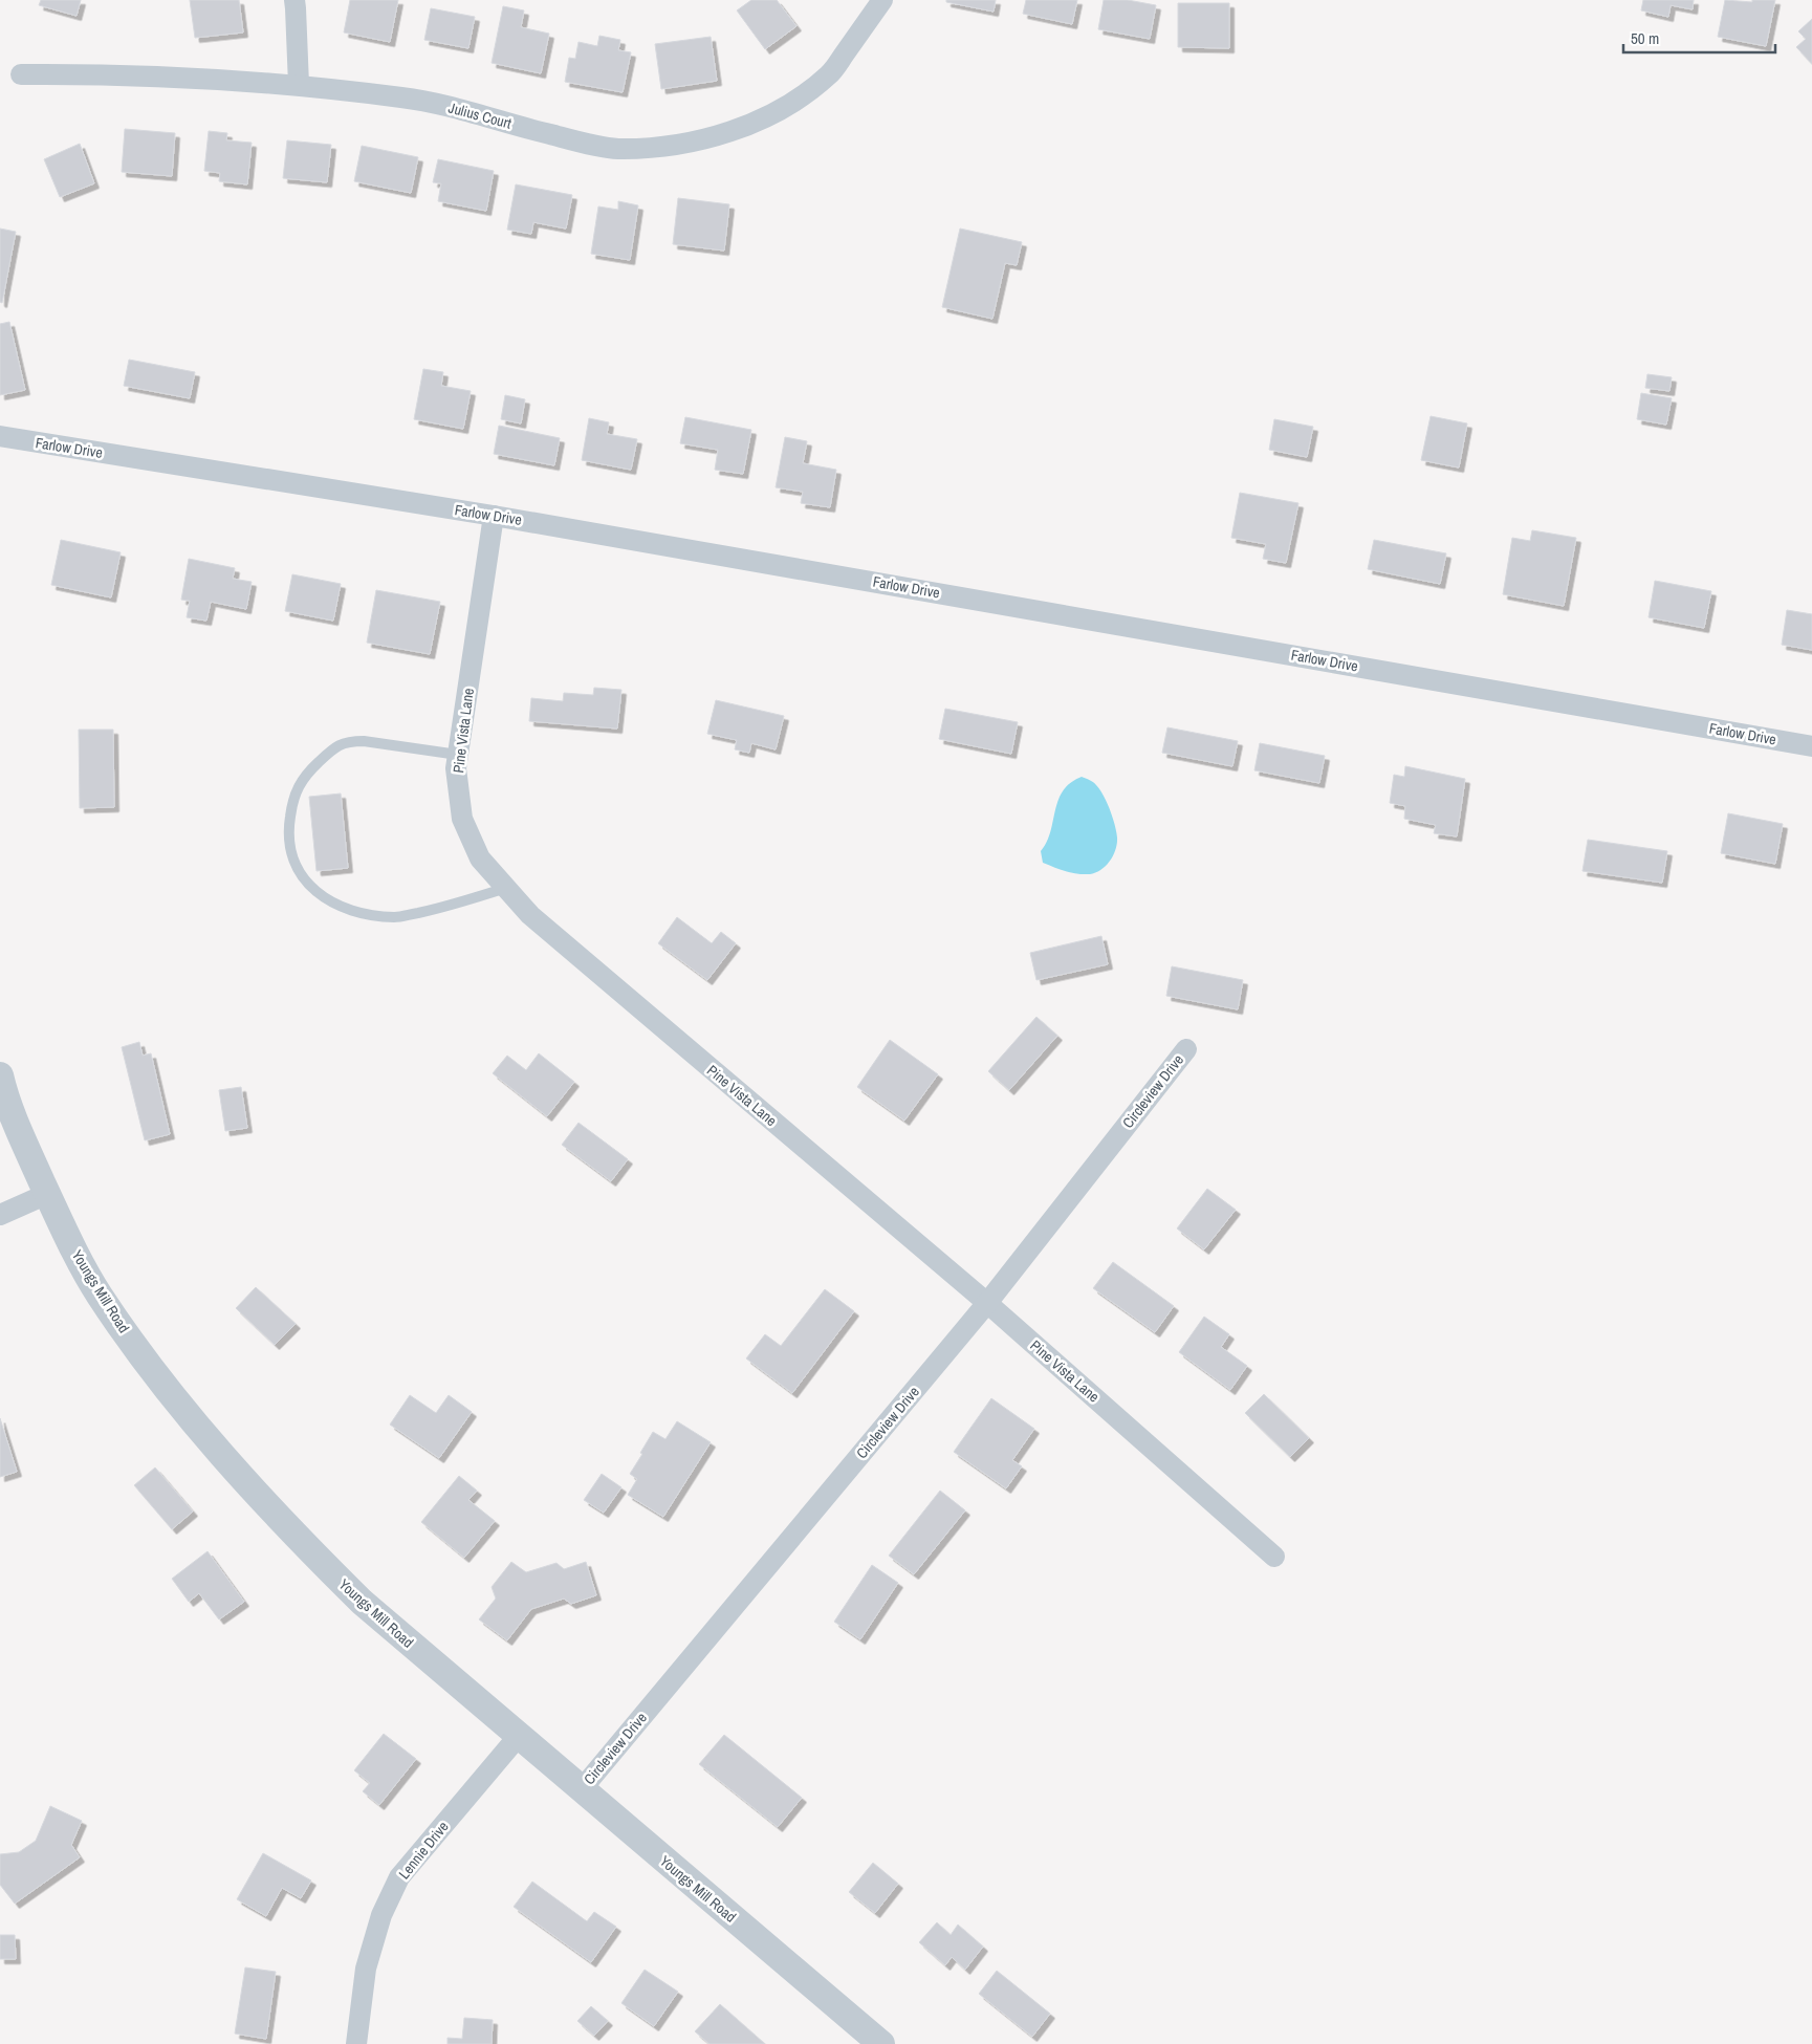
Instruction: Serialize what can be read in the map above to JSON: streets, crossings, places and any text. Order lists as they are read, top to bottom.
{
  "streets": {
    "street": [
      "Julius Court",
      "Farlow Drive",
      "Pine Vista Lane",
      "Circleview Drive",
      "Youngs Mill Road",
      "Lennie Drive"
    ]
  },
  "crossings": [
    ["Farlow Drive", "Pine Vista Lane"],
    ["Pine Vista Lane", "Circleview Drive"],
    ["Circleview Drive", "Youngs Mill Road"],
    ["Youngs Mill Road", "Lennie Drive"]
  ],
  "scale_bar": "50 m"
}
